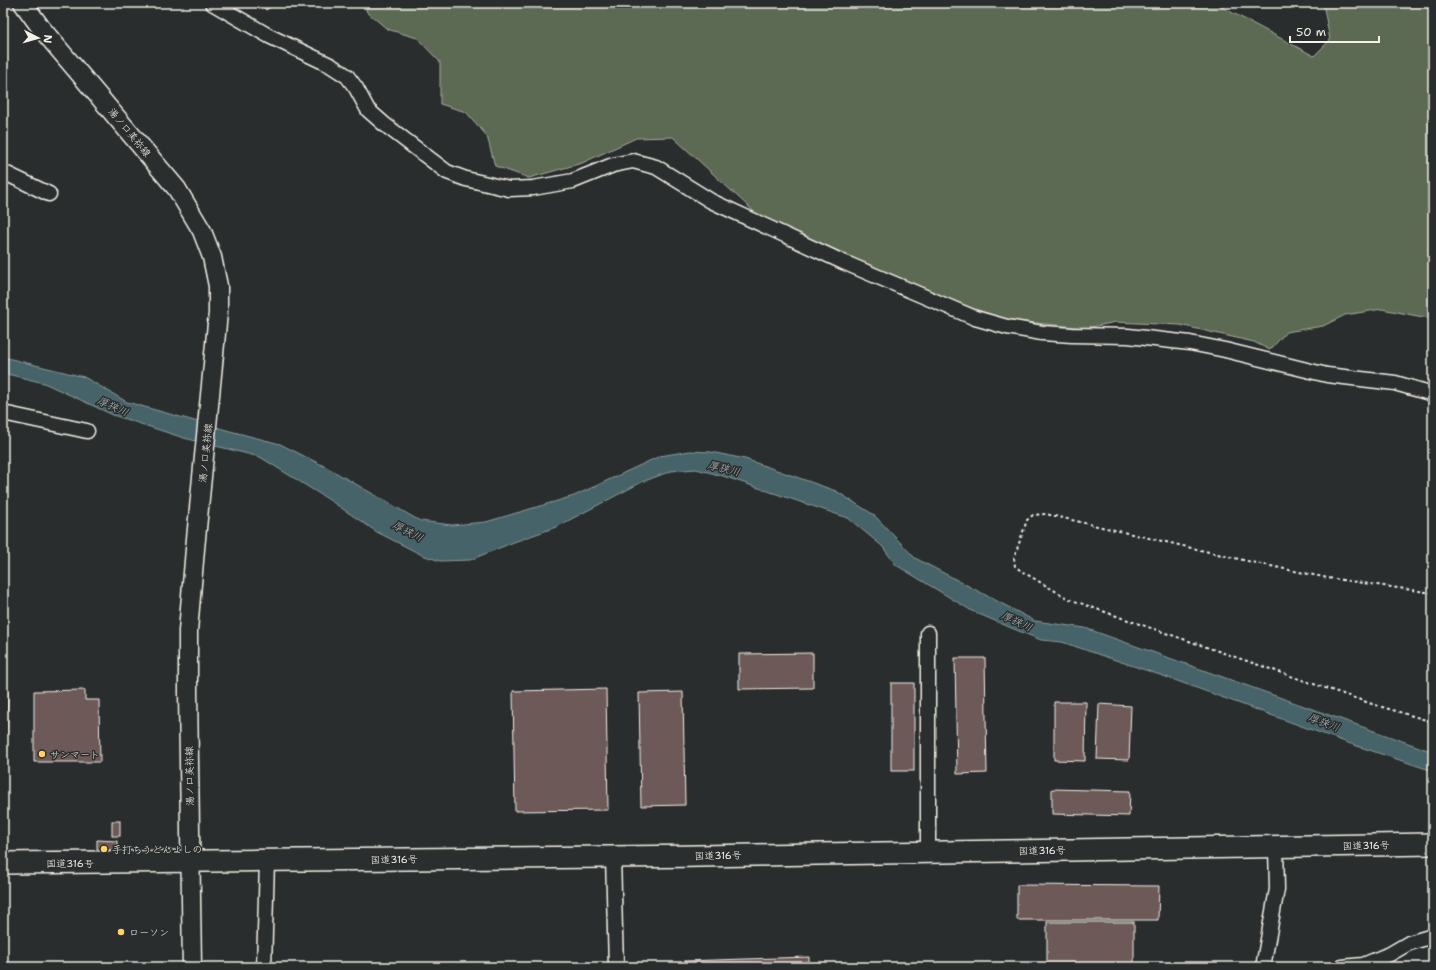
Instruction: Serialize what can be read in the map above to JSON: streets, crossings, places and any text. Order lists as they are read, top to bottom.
{
  "streets": {
    "highway": ["国道316号"],
    "main road": ["湯ノ口美祢線"]
  },
  "crossings": [
    ["湯ノ口美祢線", "国道316号"]
  ],
  "water": ["厚狭川"],
  "places": ["サンマート", "手打ちうどんよしの", "ローソン"],
  "scale_bar": "50 m",
  "north": "right"
}
